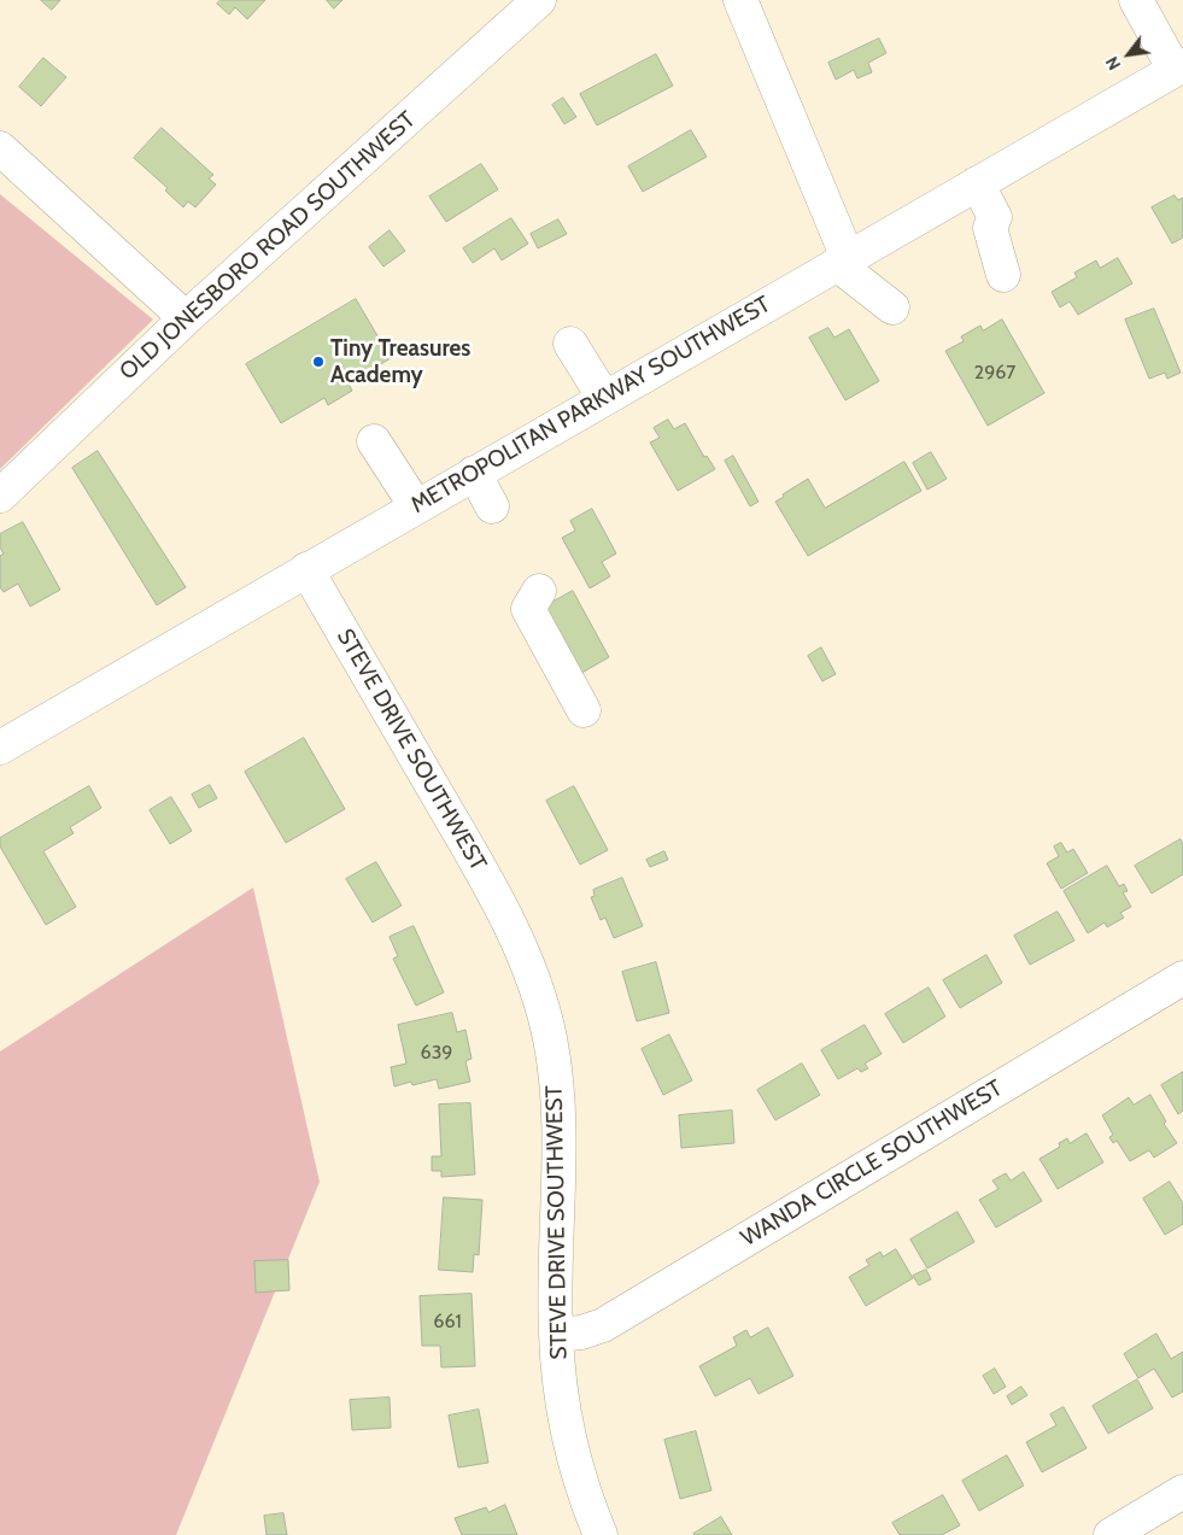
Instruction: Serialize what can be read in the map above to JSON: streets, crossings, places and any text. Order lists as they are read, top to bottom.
{
  "streets": {
    "street": [
      "OLD JONESBORO ROAD SOUTHWEST",
      "METROPOLITAN PARKWAY SOUTHWEST",
      "STEVE DRIVE SOUTHWEST",
      "WANDA CIRCLE SOUTHWEST"
    ]
  },
  "crossings": [
    ["METROPOLITAN PARKWAY SOUTHWEST", "STEVE DRIVE SOUTHWEST"],
    ["STEVE DRIVE SOUTHWEST", "WANDA CIRCLE SOUTHWEST"]
  ],
  "places": ["Tiny Treasures Academy"],
  "house_numbers": ["2967", "639", "661"],
  "north": "bottom left"
}
